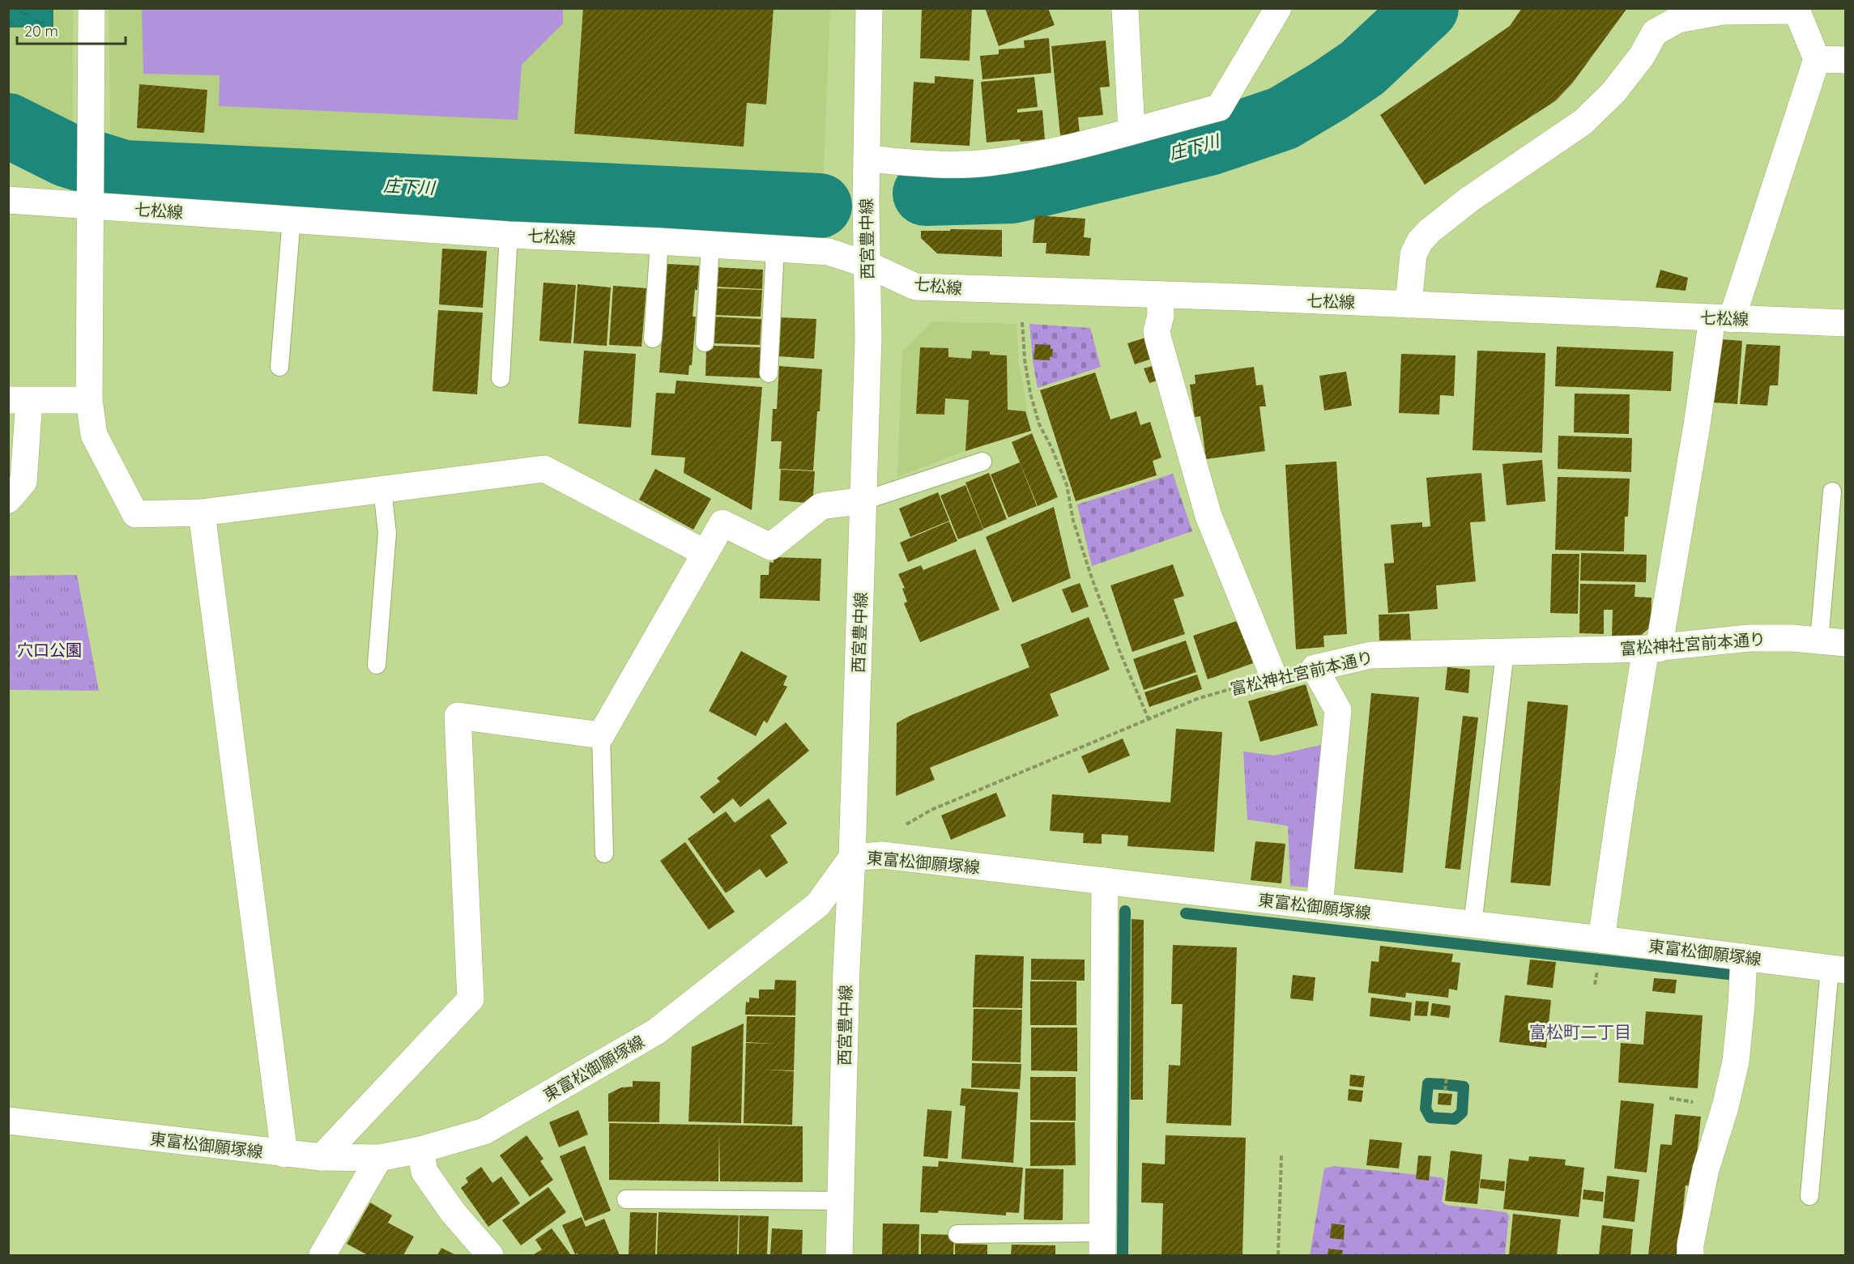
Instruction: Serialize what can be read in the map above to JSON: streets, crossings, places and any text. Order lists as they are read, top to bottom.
{
  "streets": {
    "street": [
      "七松線",
      "西宮豊中線",
      "富松神社宮前本通り",
      "東富松御願塚線"
    ]
  },
  "crossings": [
    ["七松線", "西宮豊中線"],
    ["西宮豊中線", "東富松御願塚線"],
    ["富松神社宮前本通り", "東富松御願塚線"]
  ],
  "districts": ["富松町二丁目"],
  "water": ["庄下川"],
  "parks": ["穴口公園"],
  "scale_bar": "20 m"
}
